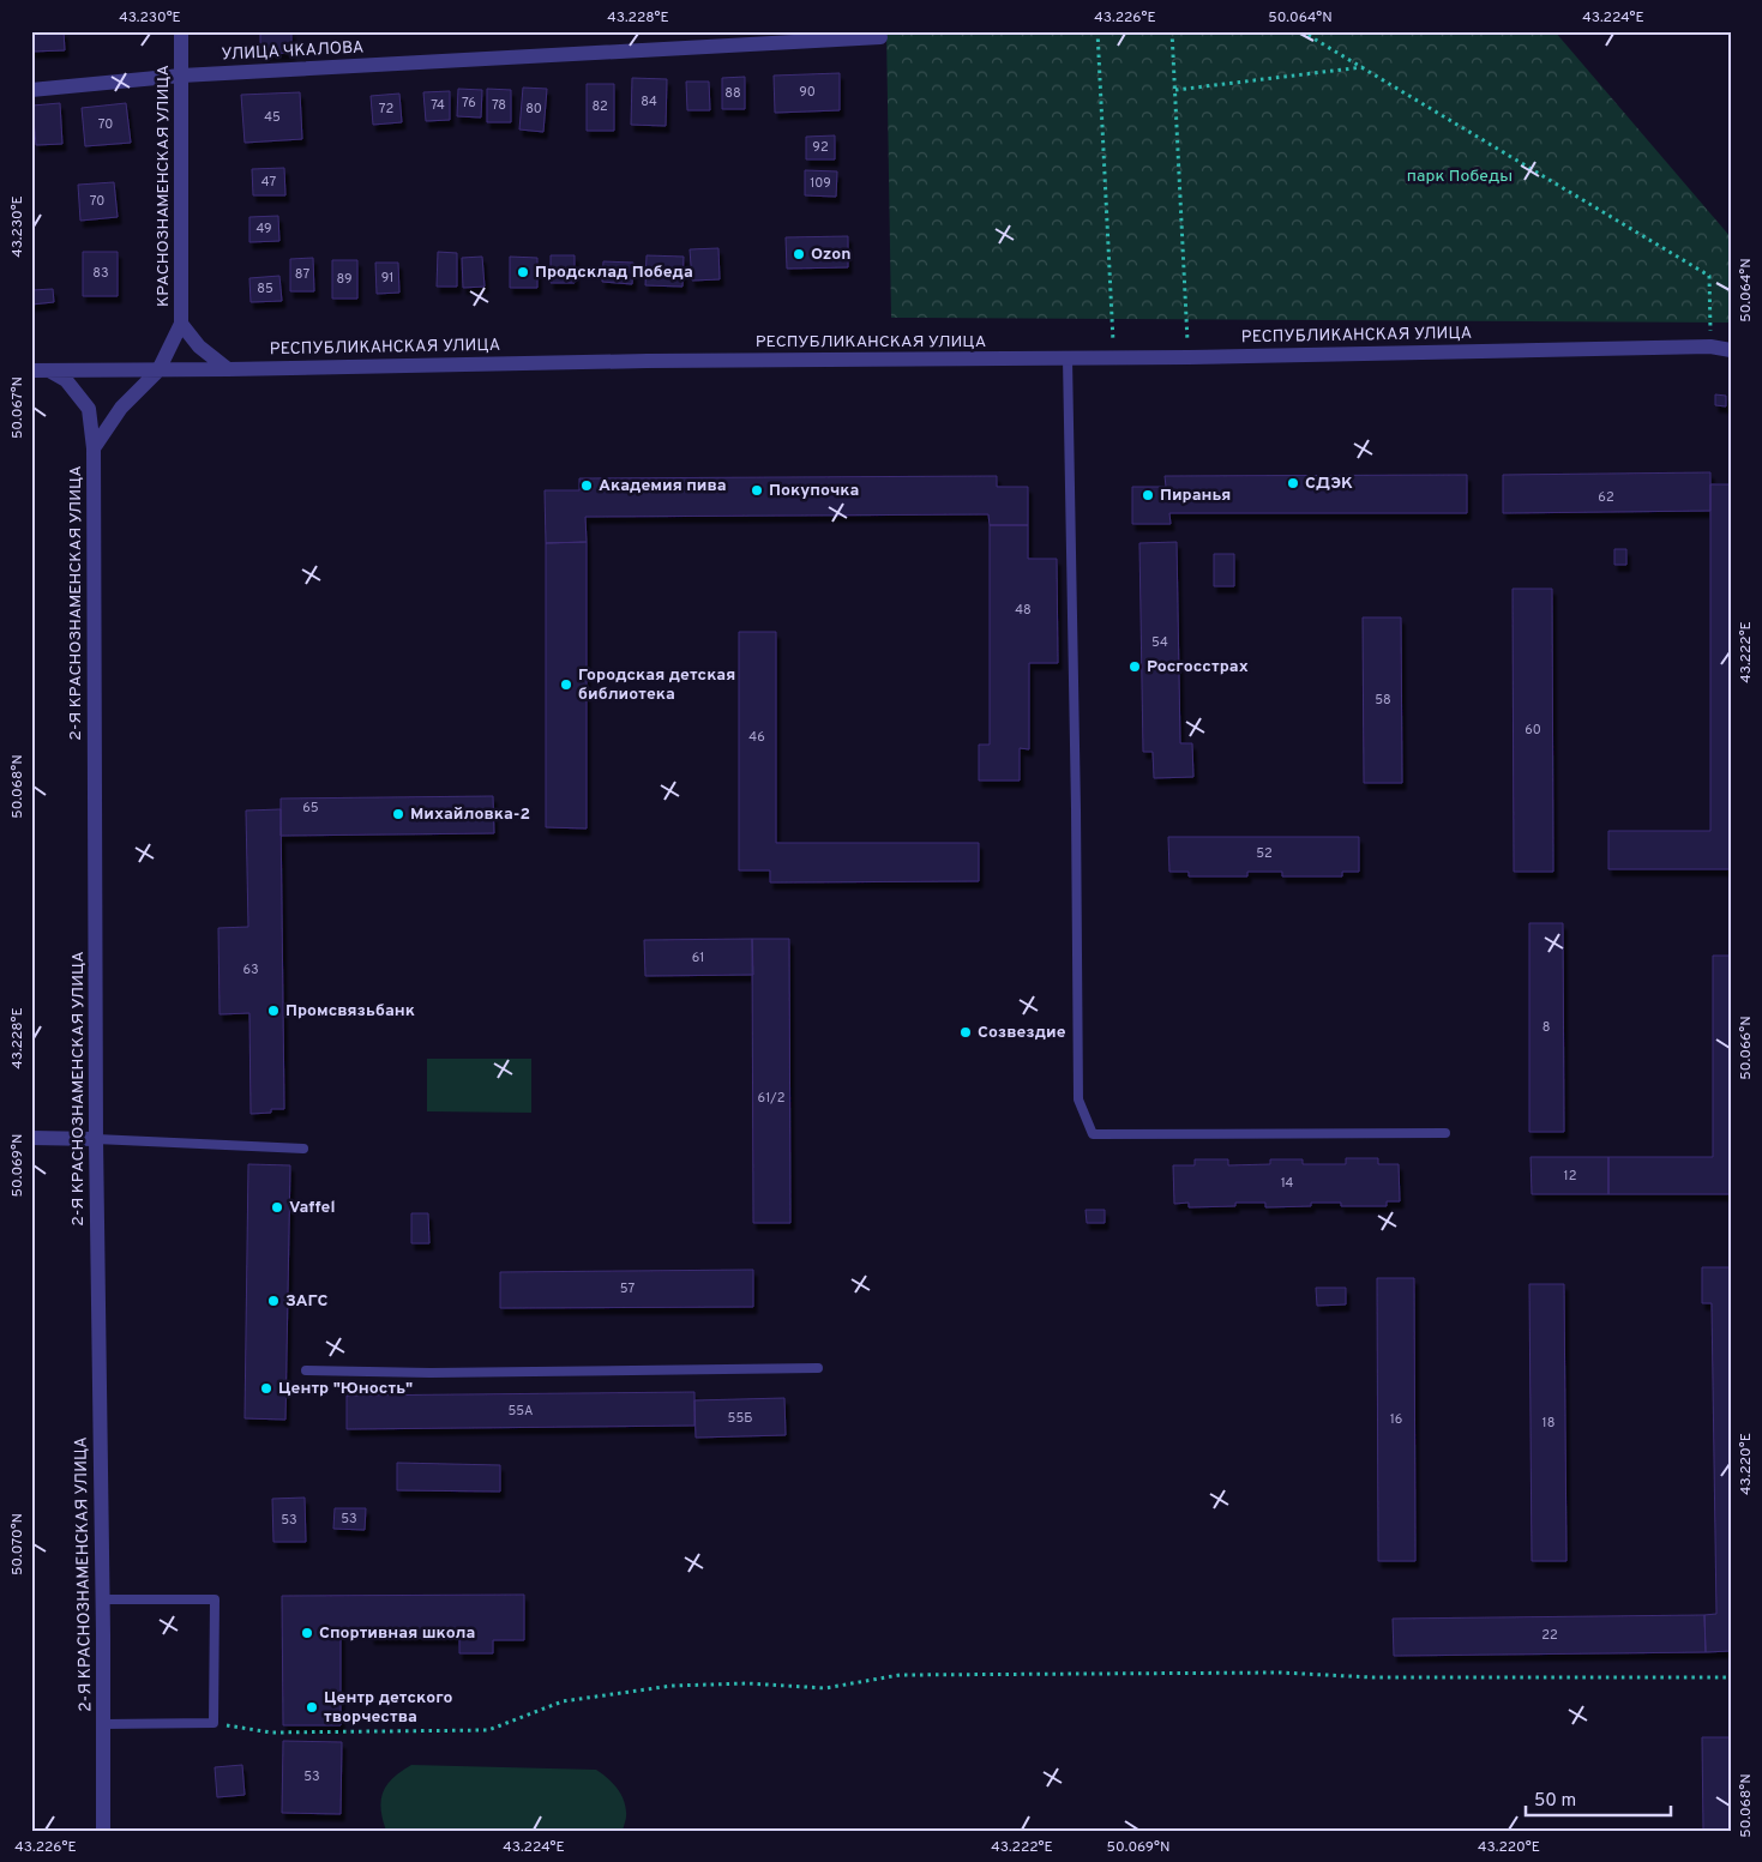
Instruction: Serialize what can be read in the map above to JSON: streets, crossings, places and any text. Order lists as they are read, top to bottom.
{
  "streets": {
    "street": [
      "УЛИЦА ЧКАЛОВА",
      "КРАСНОЗНАМЕНСКАЯ УЛИЦА",
      "РЕСПУБЛИКАНСКАЯ УЛИЦА",
      "2-Я КРАСНОЗНАМЕНСКАЯ УЛИЦА"
    ]
  },
  "crossings": [
    ["УЛИЦА ЧКАЛОВА", "КРАСНОЗНАМЕНСКАЯ УЛИЦА"],
    ["КРАСНОЗНАМЕНСКАЯ УЛИЦА", "РЕСПУБЛИКАНСКАЯ УЛИЦА"],
    ["КРАСНОЗНАМЕНСКАЯ УЛИЦА", "2-Я КРАСНОЗНАМЕНСКАЯ УЛИЦА"],
    ["РЕСПУБЛИКАНСКАЯ УЛИЦА", "2-Я КРАСНОЗНАМЕНСКАЯ УЛИЦА"]
  ],
  "parks": ["парк Победы"],
  "places": [
    "Ozon",
    "Продсклад Победа",
    "СДЭК",
    "Академия пива",
    "Покупочка",
    "Пиранья",
    "Росгосстрах",
    "Городская детская библиотека",
    "Михайловка-2",
    "Промсвязьбанк",
    "Созвездие",
    "Vaffel",
    "ЗАГС",
    "Центр \"Юность\"",
    "Спортивная школа",
    "Центр детского творчества"
  ],
  "house_numbers": [
    "90",
    "88",
    "84",
    "76",
    "74",
    "78",
    "82",
    "72",
    "80",
    "45",
    "70",
    "92",
    "47",
    "109",
    "70",
    "49",
    "83",
    "87",
    "91",
    "89",
    "85",
    "62",
    "48",
    "54",
    "58",
    "60",
    "46",
    "65",
    "52",
    "61",
    "63",
    "8",
    "61/2",
    "12",
    "14",
    "57",
    "55А",
    "55Б",
    "16",
    "18",
    "53",
    "53",
    "22",
    "53"
  ],
  "scale_bar": "50 m",
  "coordinates": [
    "43.230°E",
    "43.228°E",
    "43.226°E",
    "50.064°N",
    "43.224°E",
    "50.067°N",
    "43.222°E",
    "50.068°N",
    "50.066°N",
    "50.069°N",
    "43.220°E",
    "50.070°N"
  ]
}
